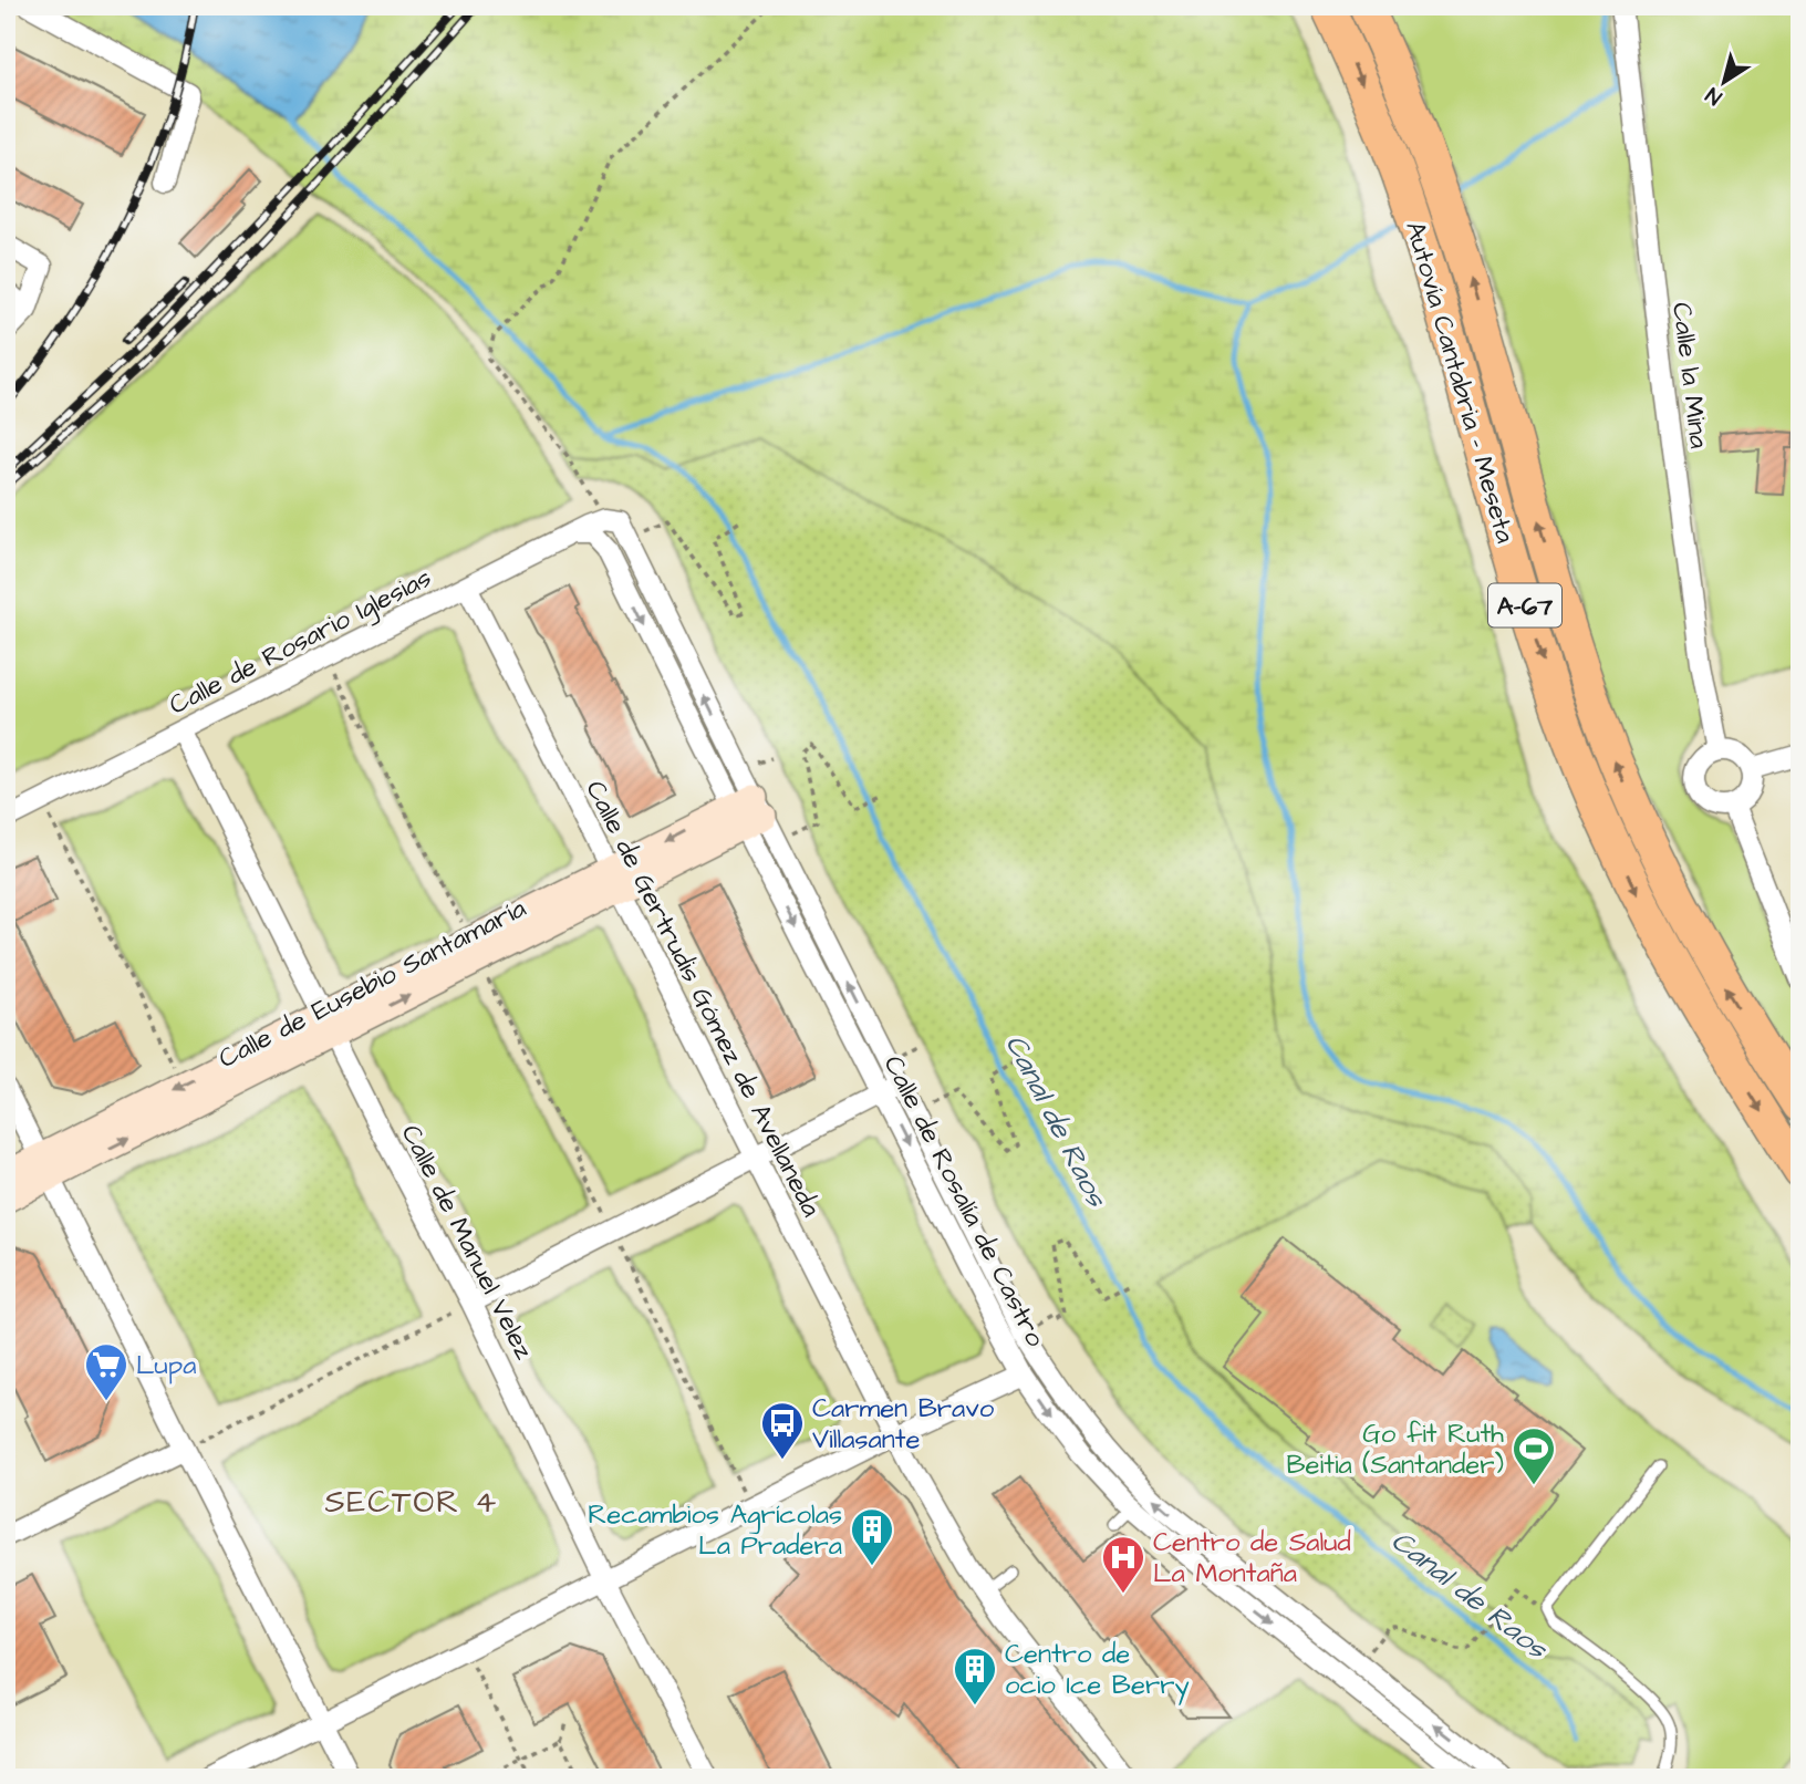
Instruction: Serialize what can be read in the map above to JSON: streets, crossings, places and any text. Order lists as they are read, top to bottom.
{
  "streets": {
    "highway": ["Autovía Cantabria - Meseta", "A-67"],
    "main road": ["Calle de Eusebio Santamaría"],
    "street": [
      "Calle la Mina",
      "Calle de Rosario Iglesias",
      "Calle de Gertrudis Gómez de Avellaneda",
      "Calle de Rosalía de Castro",
      "Calle de Manuel Velez"
    ]
  },
  "crossings": [
    ["Calle de Rosario Iglesias", "Calle de Gertrudis Gómez de Avellaneda"],
    ["Calle de Rosario Iglesias", "Calle de Rosalía de Castro"],
    ["Calle de Rosario Iglesias", "Calle de Manuel Velez"],
    ["Calle de Eusebio Santamaría", "Calle de Gertrudis Gómez de Avellaneda"],
    ["Calle de Eusebio Santamaría", "Calle de Rosalía de Castro"],
    ["Calle de Eusebio Santamaría", "Calle de Manuel Velez"]
  ],
  "districts": ["SECTOR 4"],
  "water": ["Canal de Raos"],
  "places": {
    "supermarket": ["Lupa"],
    "bus stop": ["Carmen Bravo Villasante"],
    "sports": ["Go fit Ruth Beitia (Santander)"],
    "building": ["Recambios Agrícolas La Pradera", "Centro de ocio Ice Berry"],
    "hospital": ["Centro de Salud La Montaña"]
  },
  "north": "bottom left"
}
